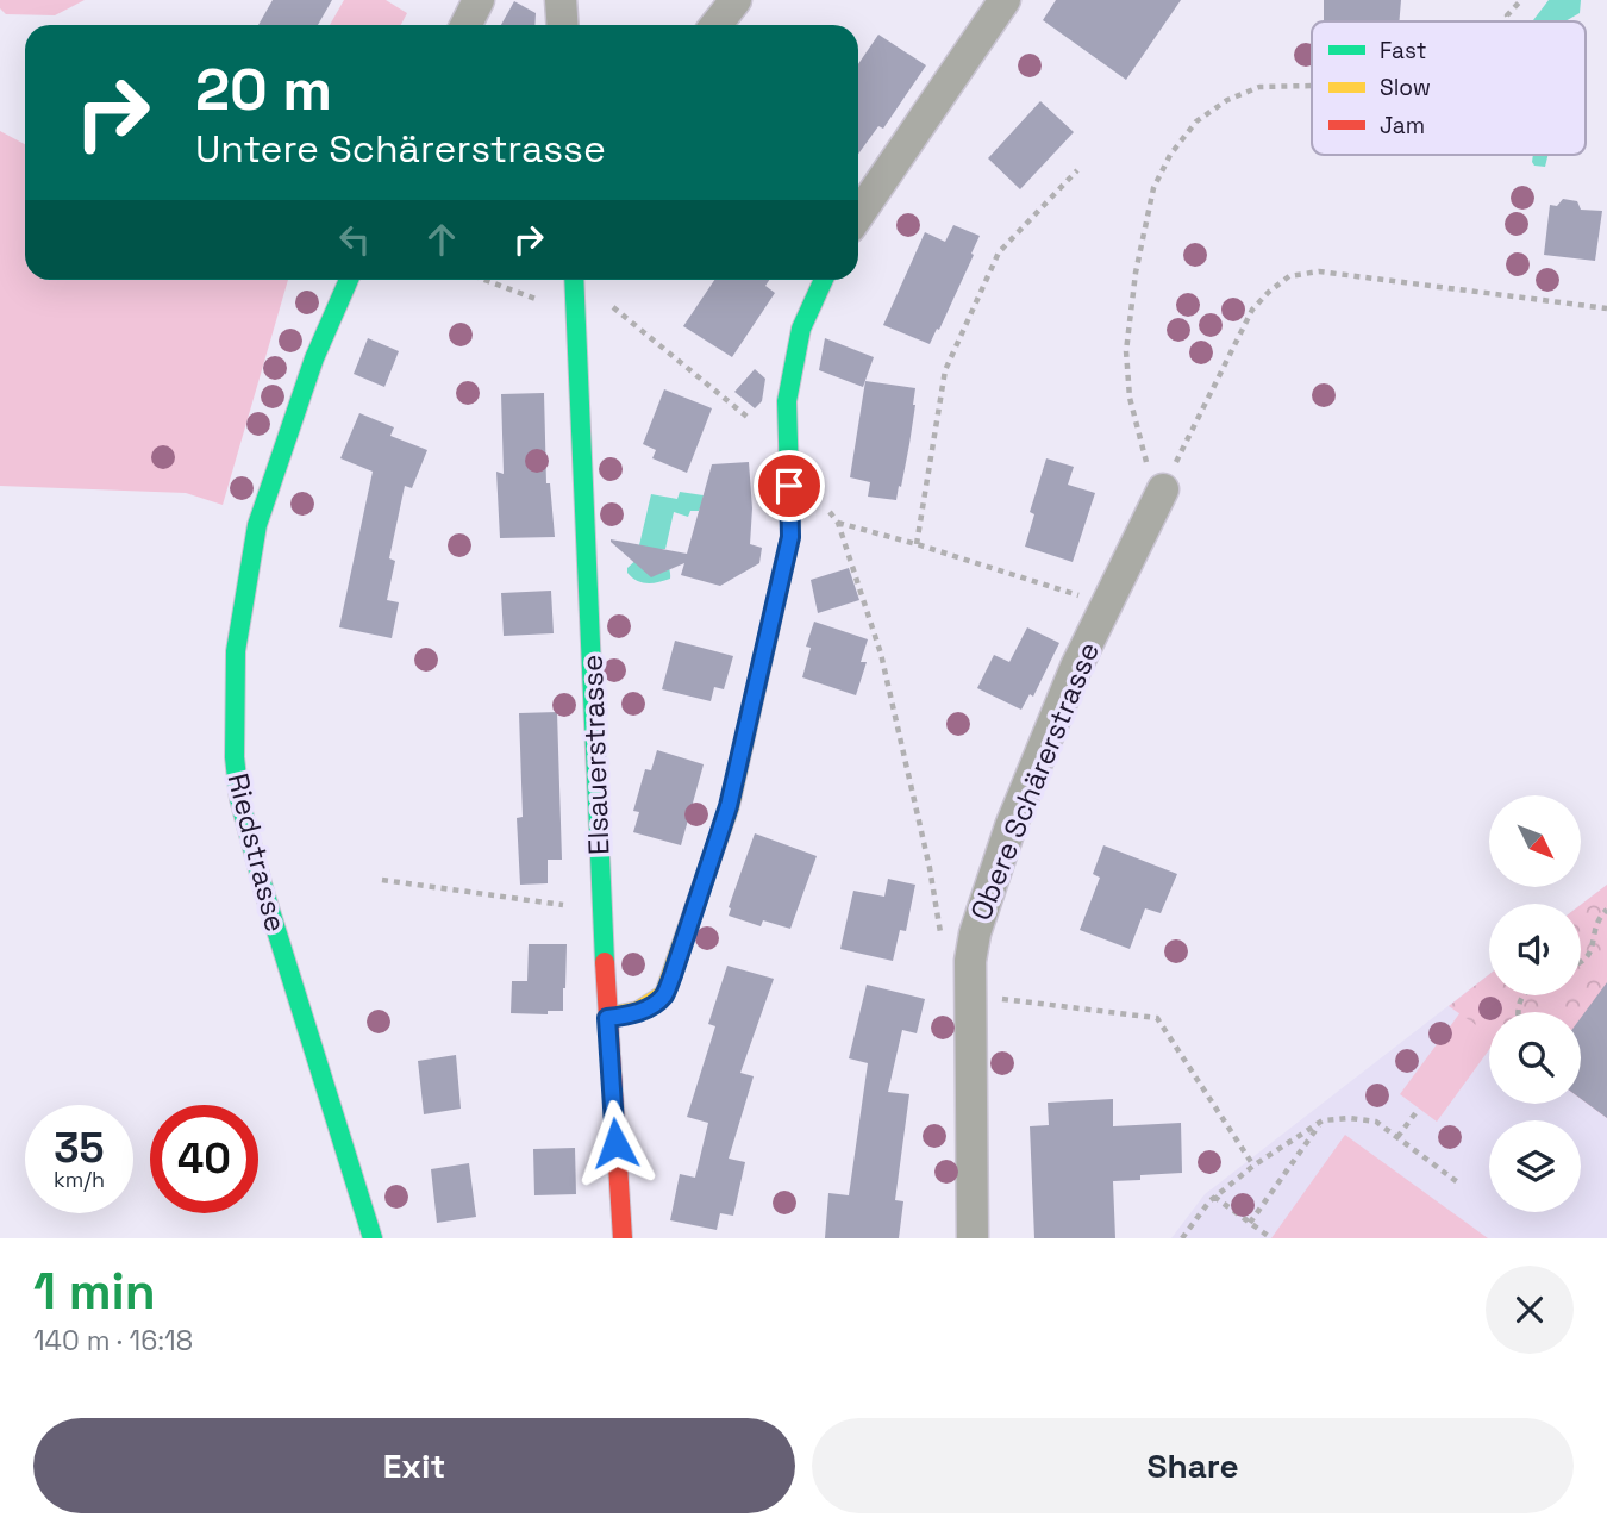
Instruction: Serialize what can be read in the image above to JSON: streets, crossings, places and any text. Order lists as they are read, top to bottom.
{
  "streets": {
    "street": ["Elsauerstrasse", "Obere Schärerstrasse", "Riedstrasse"]
  },
  "legend": ["Fast", "Slow", "Jam"],
  "north": "bottom right",
  "page": {
    "turn": ["20 m", "Untere Schärerstrasse"],
    "speed": "35 km/h",
    "limit": "40",
    "heading": ["1 min", "140 m · 16:18"],
    "buttons": ["Exit", "Share"]
  }
}
